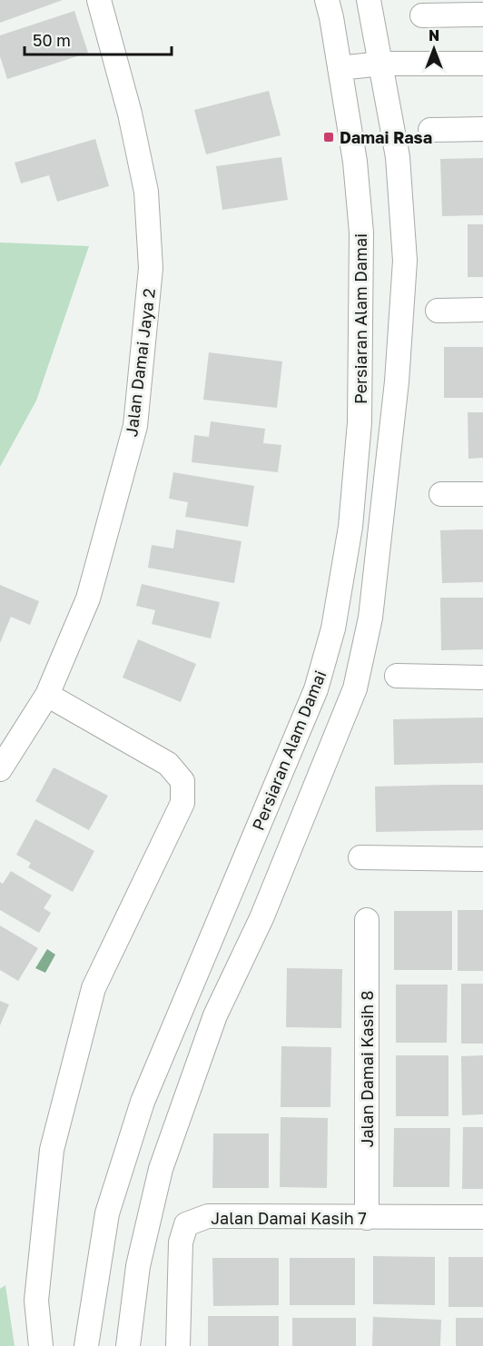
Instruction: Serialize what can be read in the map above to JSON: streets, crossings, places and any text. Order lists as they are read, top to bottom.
{
  "streets": {
    "street": [
      "Persiaran Alam Damai",
      "Jalan Damai Jaya 2",
      "Jalan Damai Kasih 8",
      "Jalan Damai Kasih 7"
    ]
  },
  "crossings": [
    ["Jalan Damai Kasih 8", "Jalan Damai Kasih 7"]
  ],
  "places": {
    "transit": ["Damai Rasa"]
  },
  "scale_bar": "50 m",
  "north": "top"
}
